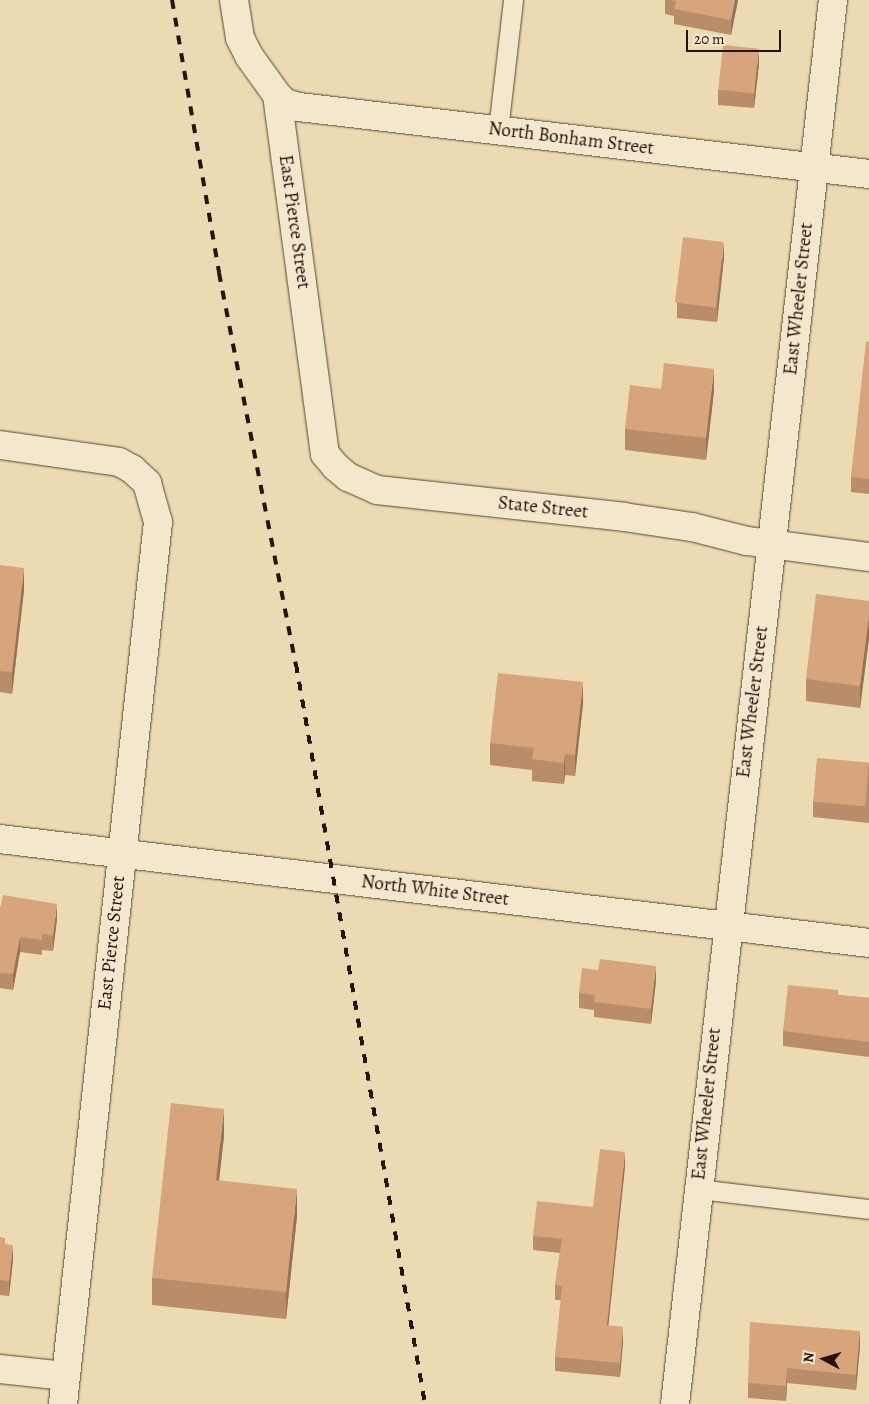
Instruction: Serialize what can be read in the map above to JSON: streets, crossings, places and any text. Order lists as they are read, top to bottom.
{
  "streets": {
    "street": [
      "North Bonham Street",
      "East Pierce Street",
      "East Wheeler Street",
      "State Street",
      "North White Street"
    ]
  },
  "crossings": [
    ["North Bonham Street", "East Pierce Street"],
    ["North Bonham Street", "East Wheeler Street"],
    ["East Pierce Street", "State Street"],
    ["East Pierce Street", "North White Street"],
    ["East Wheeler Street", "State Street"],
    ["East Wheeler Street", "North White Street"]
  ],
  "scale_bar": "20 m",
  "north": "left"
}
